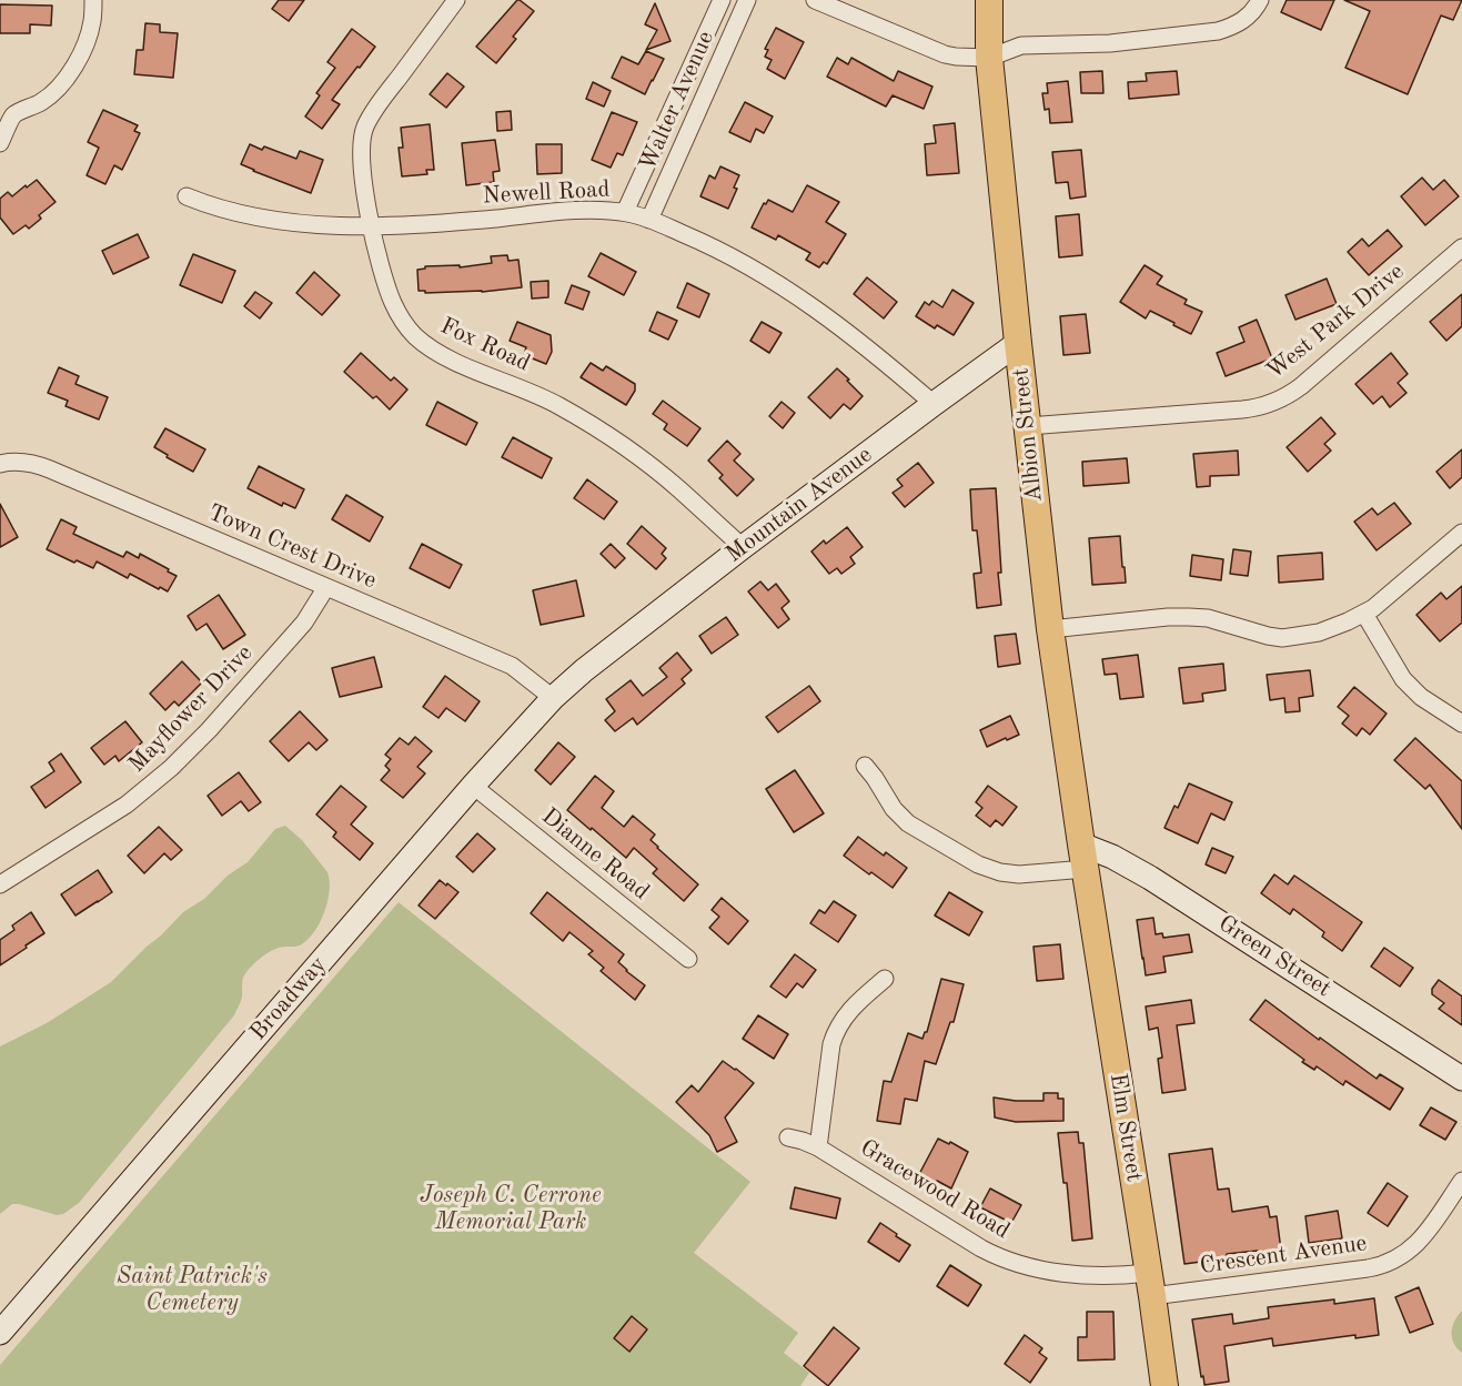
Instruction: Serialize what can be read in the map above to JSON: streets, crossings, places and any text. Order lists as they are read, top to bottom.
{
  "streets": {
    "main road": [
      "Albion Street",
      "Mountain Avenue",
      "Green Street",
      "Broadway",
      "Elm Street"
    ],
    "street": [
      "Walter Avenue",
      "Newell Road",
      "West Park Drive",
      "Fox Road",
      "Town Crest Drive",
      "Mayflower Drive",
      "Dianne Road",
      "Gracewood Road",
      "Crescent Avenue"
    ]
  },
  "crossings": [
    ["Walter Avenue", "Newell Road"],
    ["Newell Road", "Fox Road"],
    ["Newell Road", "Mountain Avenue"],
    ["West Park Drive", "Albion Street"],
    ["Fox Road", "Mountain Avenue"],
    ["Albion Street", "Mountain Avenue"],
    ["Albion Street", "Green Street"],
    ["Albion Street", "Elm Street"],
    ["Mountain Avenue", "Broadway"],
    ["Town Crest Drive", "Mayflower Drive"],
    ["Town Crest Drive", "Broadway"],
    ["Dianne Road", "Broadway"],
    ["Green Street", "Elm Street"],
    ["Elm Street", "Gracewood Road"],
    ["Elm Street", "Crescent Avenue"],
    ["Gracewood Road", "Crescent Avenue"]
  ],
  "parks": ["Joseph C. Cerrone Memorial Park", "Saint Patrick's Cemetery"]
}
